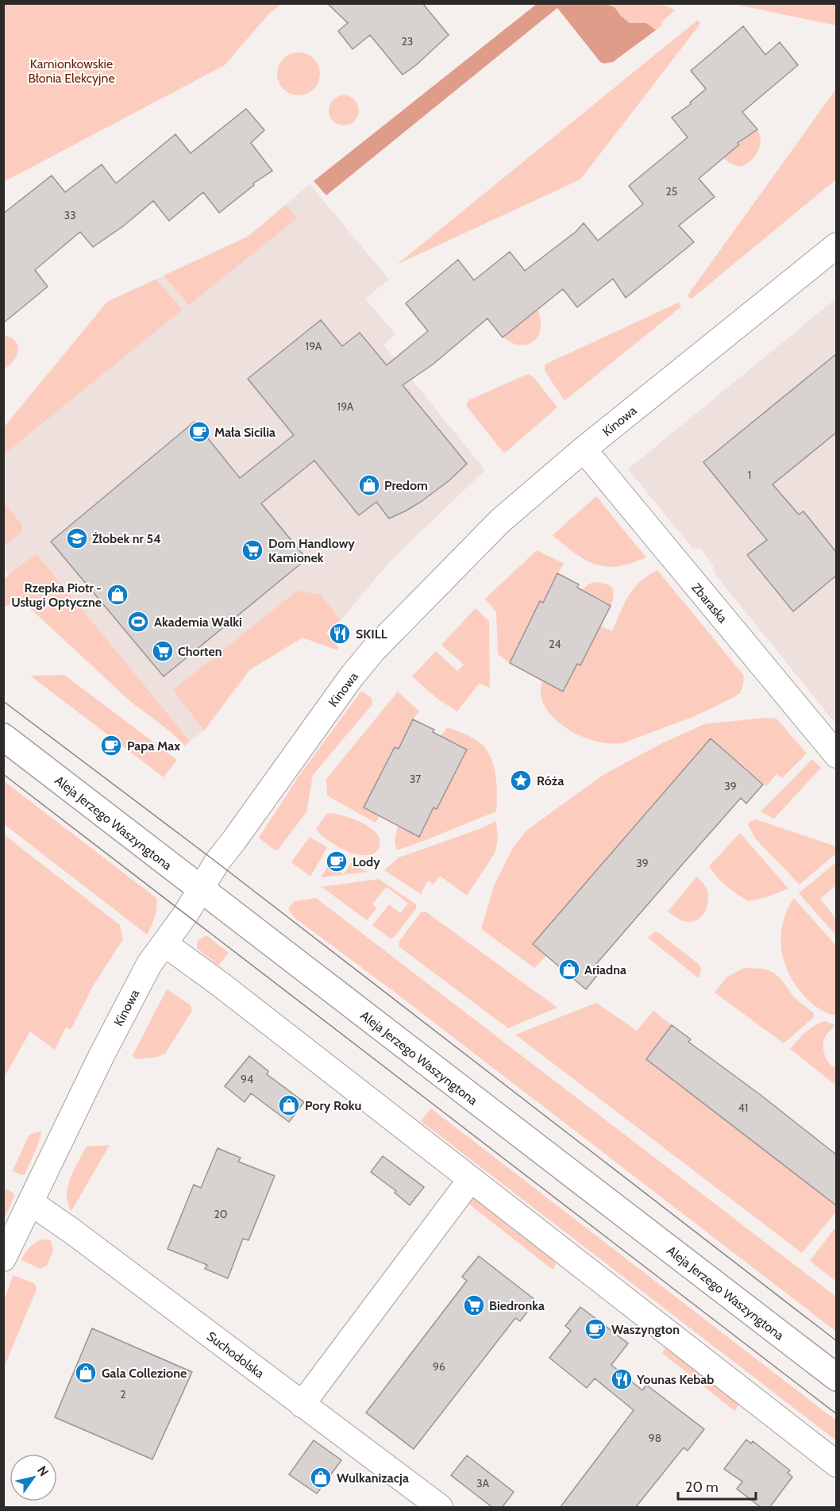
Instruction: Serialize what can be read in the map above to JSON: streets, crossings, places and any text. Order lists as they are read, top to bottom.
{
  "streets": {
    "main road": ["Aleja Jerzego Waszyngtona"],
    "street": ["Kinowa", "Zbaraska", "Suchodolska"]
  },
  "crossings": [
    ["Kinowa", "Zbaraska"],
    ["Kinowa", "Aleja Jerzego Waszyngtona"],
    ["Kinowa", "Suchodolska"]
  ],
  "parks": ["Kamionkowskie Błonia Elekcyjne"],
  "places": {
    "cafe": [
      "Mała Sicilia",
      "Papa Max",
      "Lody",
      "Waszyngton"
    ],
    "shop": [
      "Predom",
      "Rzepka Piotr - Usługi Optyczne",
      "Ariadna",
      "Pory Roku",
      "Gala Collezione",
      "Wulkanizacja"
    ],
    "school or university": ["Żłobek nr 54"],
    "supermarket": ["Dom Handlowy Kamionek", "Chorten", "Biedronka"],
    "sports": ["Akademia Walki"],
    "restaurant": ["SKILL", "Younas Kebab"],
    "place": ["Róża"]
  },
  "house_numbers": [
    "23",
    "25",
    "33",
    "19A",
    "19A",
    "1",
    "24",
    "37",
    "39",
    "39",
    "94",
    "41",
    "20",
    "96",
    "2",
    "98",
    "3A"
  ],
  "scale_bar": "20 m",
  "north": "top right"
}
